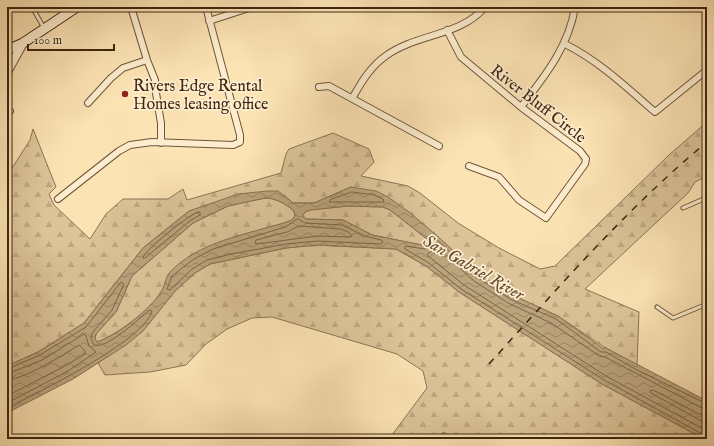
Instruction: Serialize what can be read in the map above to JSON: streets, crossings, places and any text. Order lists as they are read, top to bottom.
{
  "streets": {
    "street": ["River Bluff Circle"]
  },
  "water": ["San Gabriel River"],
  "places": ["Rivers Edge Rental Homes leasing office"],
  "scale_bar": "100 m"
}
